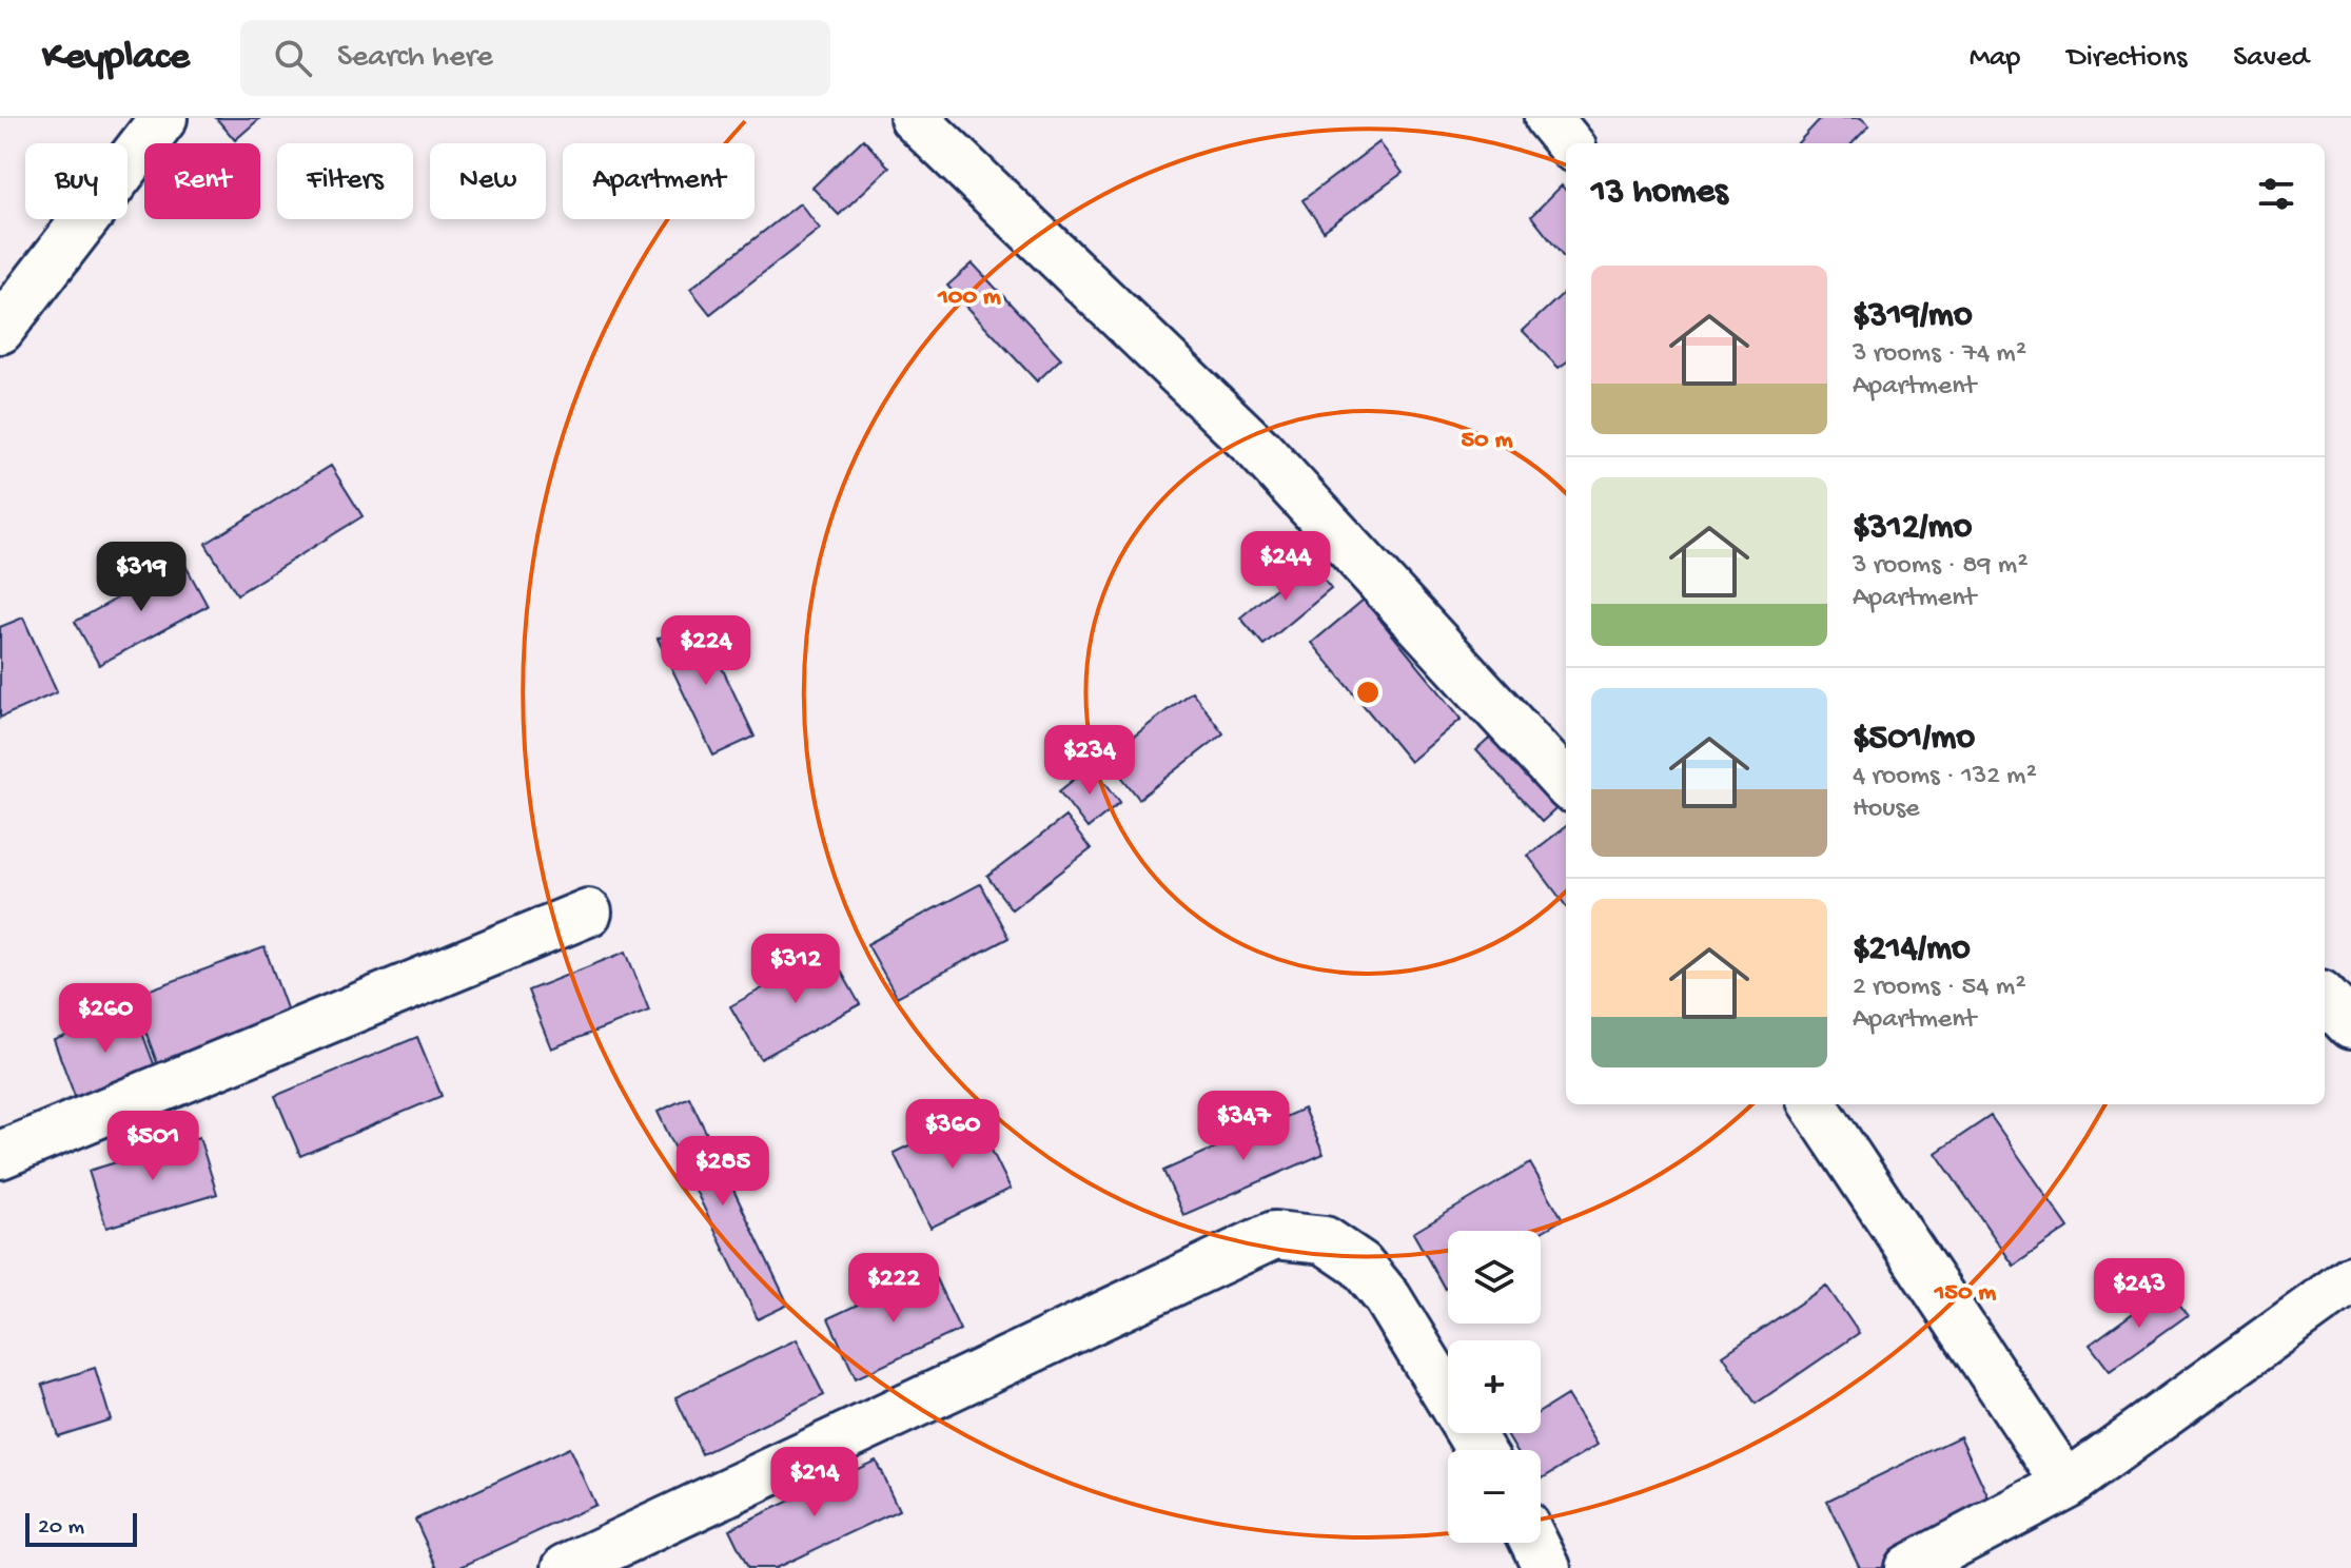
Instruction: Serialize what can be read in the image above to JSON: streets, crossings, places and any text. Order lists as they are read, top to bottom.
{
  "scale_bar": "20 m",
  "page": {
    "header": "Keyplace",
    "search": "Search here",
    "nav": ["Map", "Directions", "Saved"],
    "chip": [
      "Buy",
      "Rent",
      "Filters",
      "New",
      "Apartment"
    ],
    "heading": "13 homes",
    "list": [
      {
        "name": "$319/mo",
        "note": "3 rooms · 74 m² · Apartment"
      },
      {
        "name": "$312/mo",
        "note": "3 rooms · 89 m² · Apartment"
      },
      {
        "name": "$501/mo",
        "note": "4 rooms · 132 m² · House"
      },
      {
        "name": "$214/mo",
        "note": "2 rooms · 54 m² · Apartment"
      }
    ],
    "price": [
      "$244",
      "$319",
      "$224",
      "$234",
      "$312",
      "$260",
      "$347",
      "$360",
      "$501",
      "$285",
      "$222",
      "$243",
      "$214"
    ],
    "map_buttons": ["+", "−"],
    "scale": "20 m"
  },
  "rings": ["100 m", "50 m", "150 m"]
}
